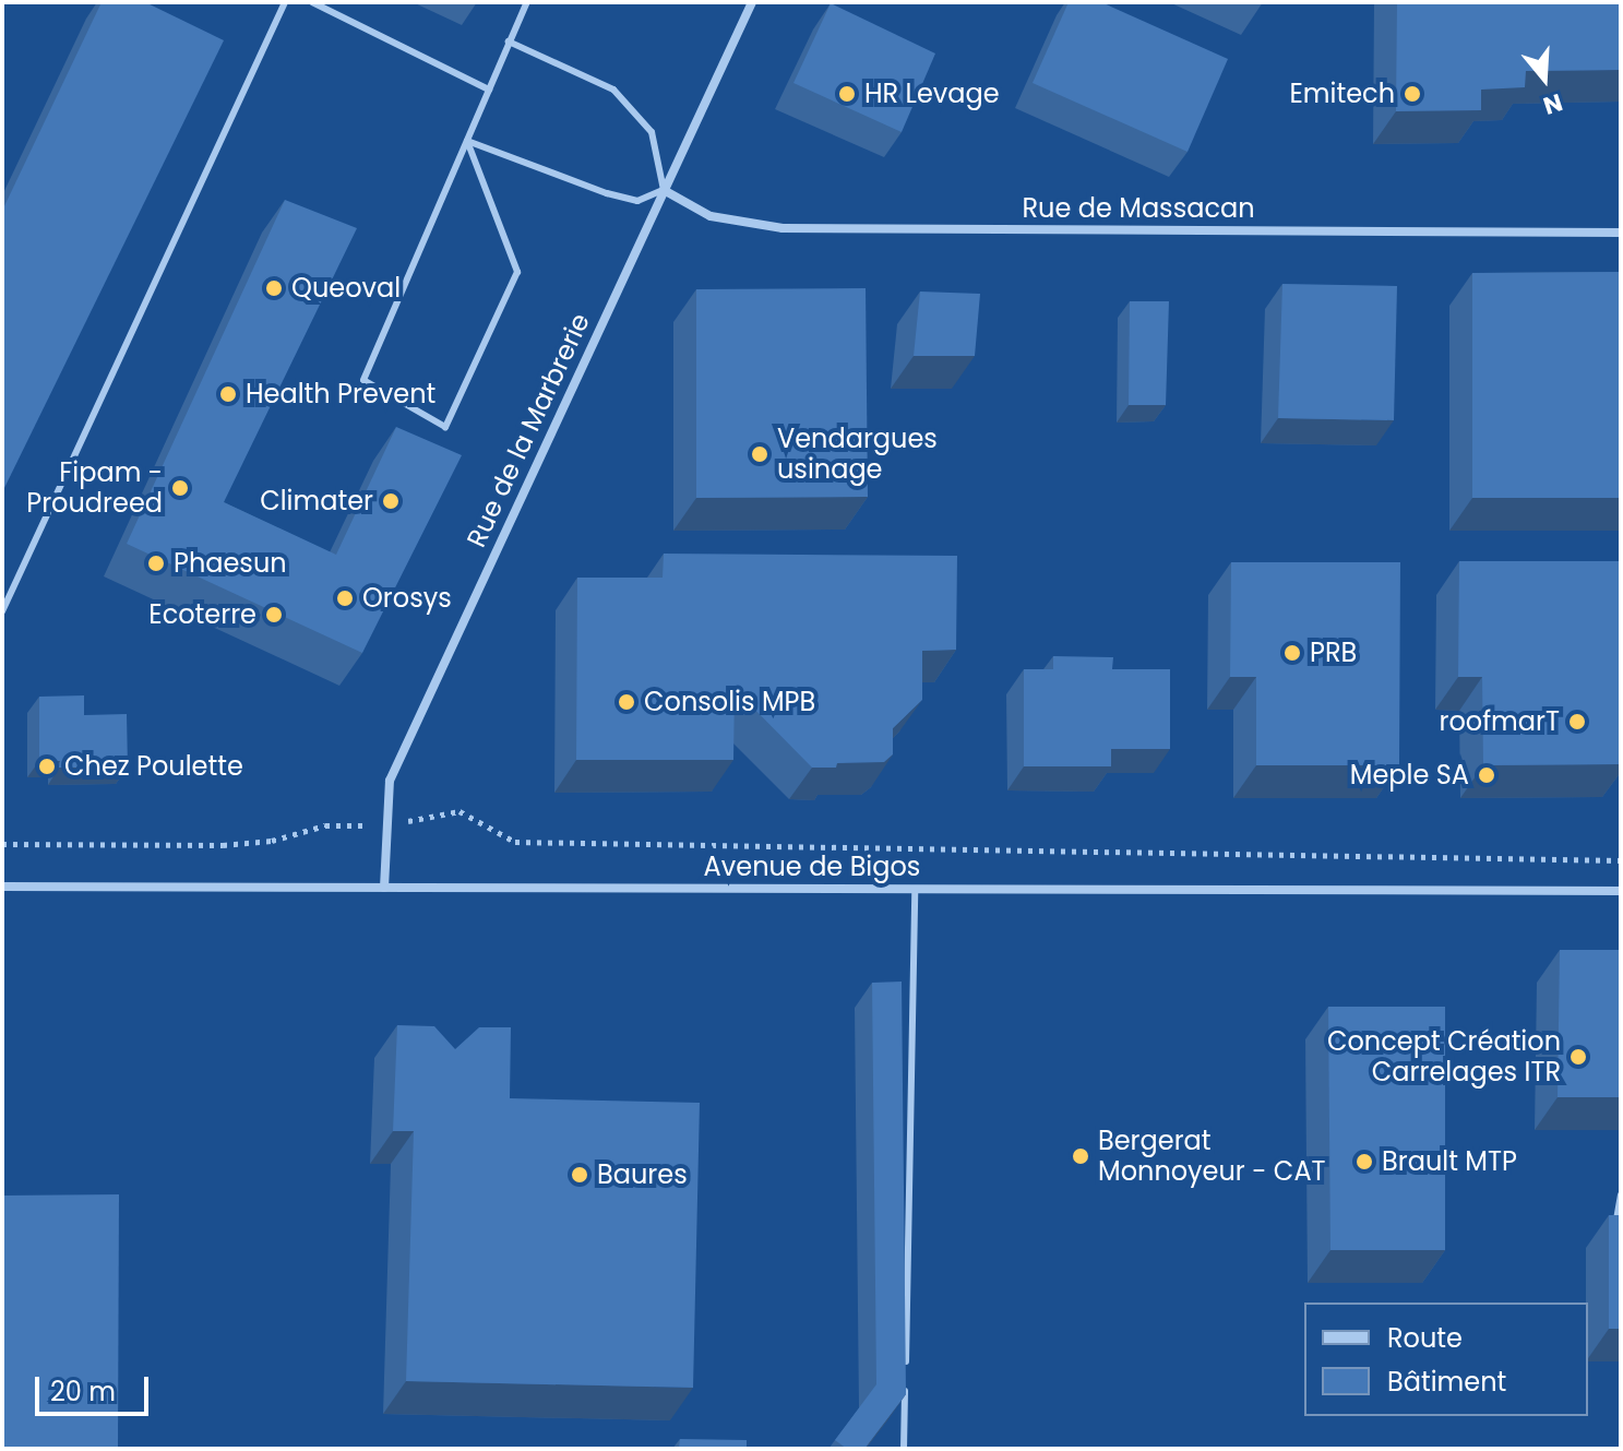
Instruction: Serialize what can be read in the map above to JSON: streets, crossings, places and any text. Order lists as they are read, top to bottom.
{
  "streets": {
    "street": ["Rue de Massacan", "Rue de la Marbrerie", "Avenue de Bigos"]
  },
  "crossings": [
    ["Rue de Massacan", "Rue de la Marbrerie"],
    ["Rue de la Marbrerie", "Avenue de Bigos"]
  ],
  "places": [
    "HR Levage",
    "Emitech",
    "Queoval",
    "Health Prevent",
    "Vendargues usinage",
    "Fipam - Proudreed",
    "Climater",
    "Phaesun",
    "Orosys",
    "Ecoterre",
    "PRB",
    "Consolis MPB",
    "roofmarT",
    "Chez Poulette",
    "Meple SA",
    "Concept Création Carrelages ITR",
    "Bergerat Monnoyeur - CAT",
    "Brault MTP",
    "Baures"
  ],
  "legend": ["Route", "Bâtiment"],
  "scale_bar": "20 m",
  "north": "bottom"
}
